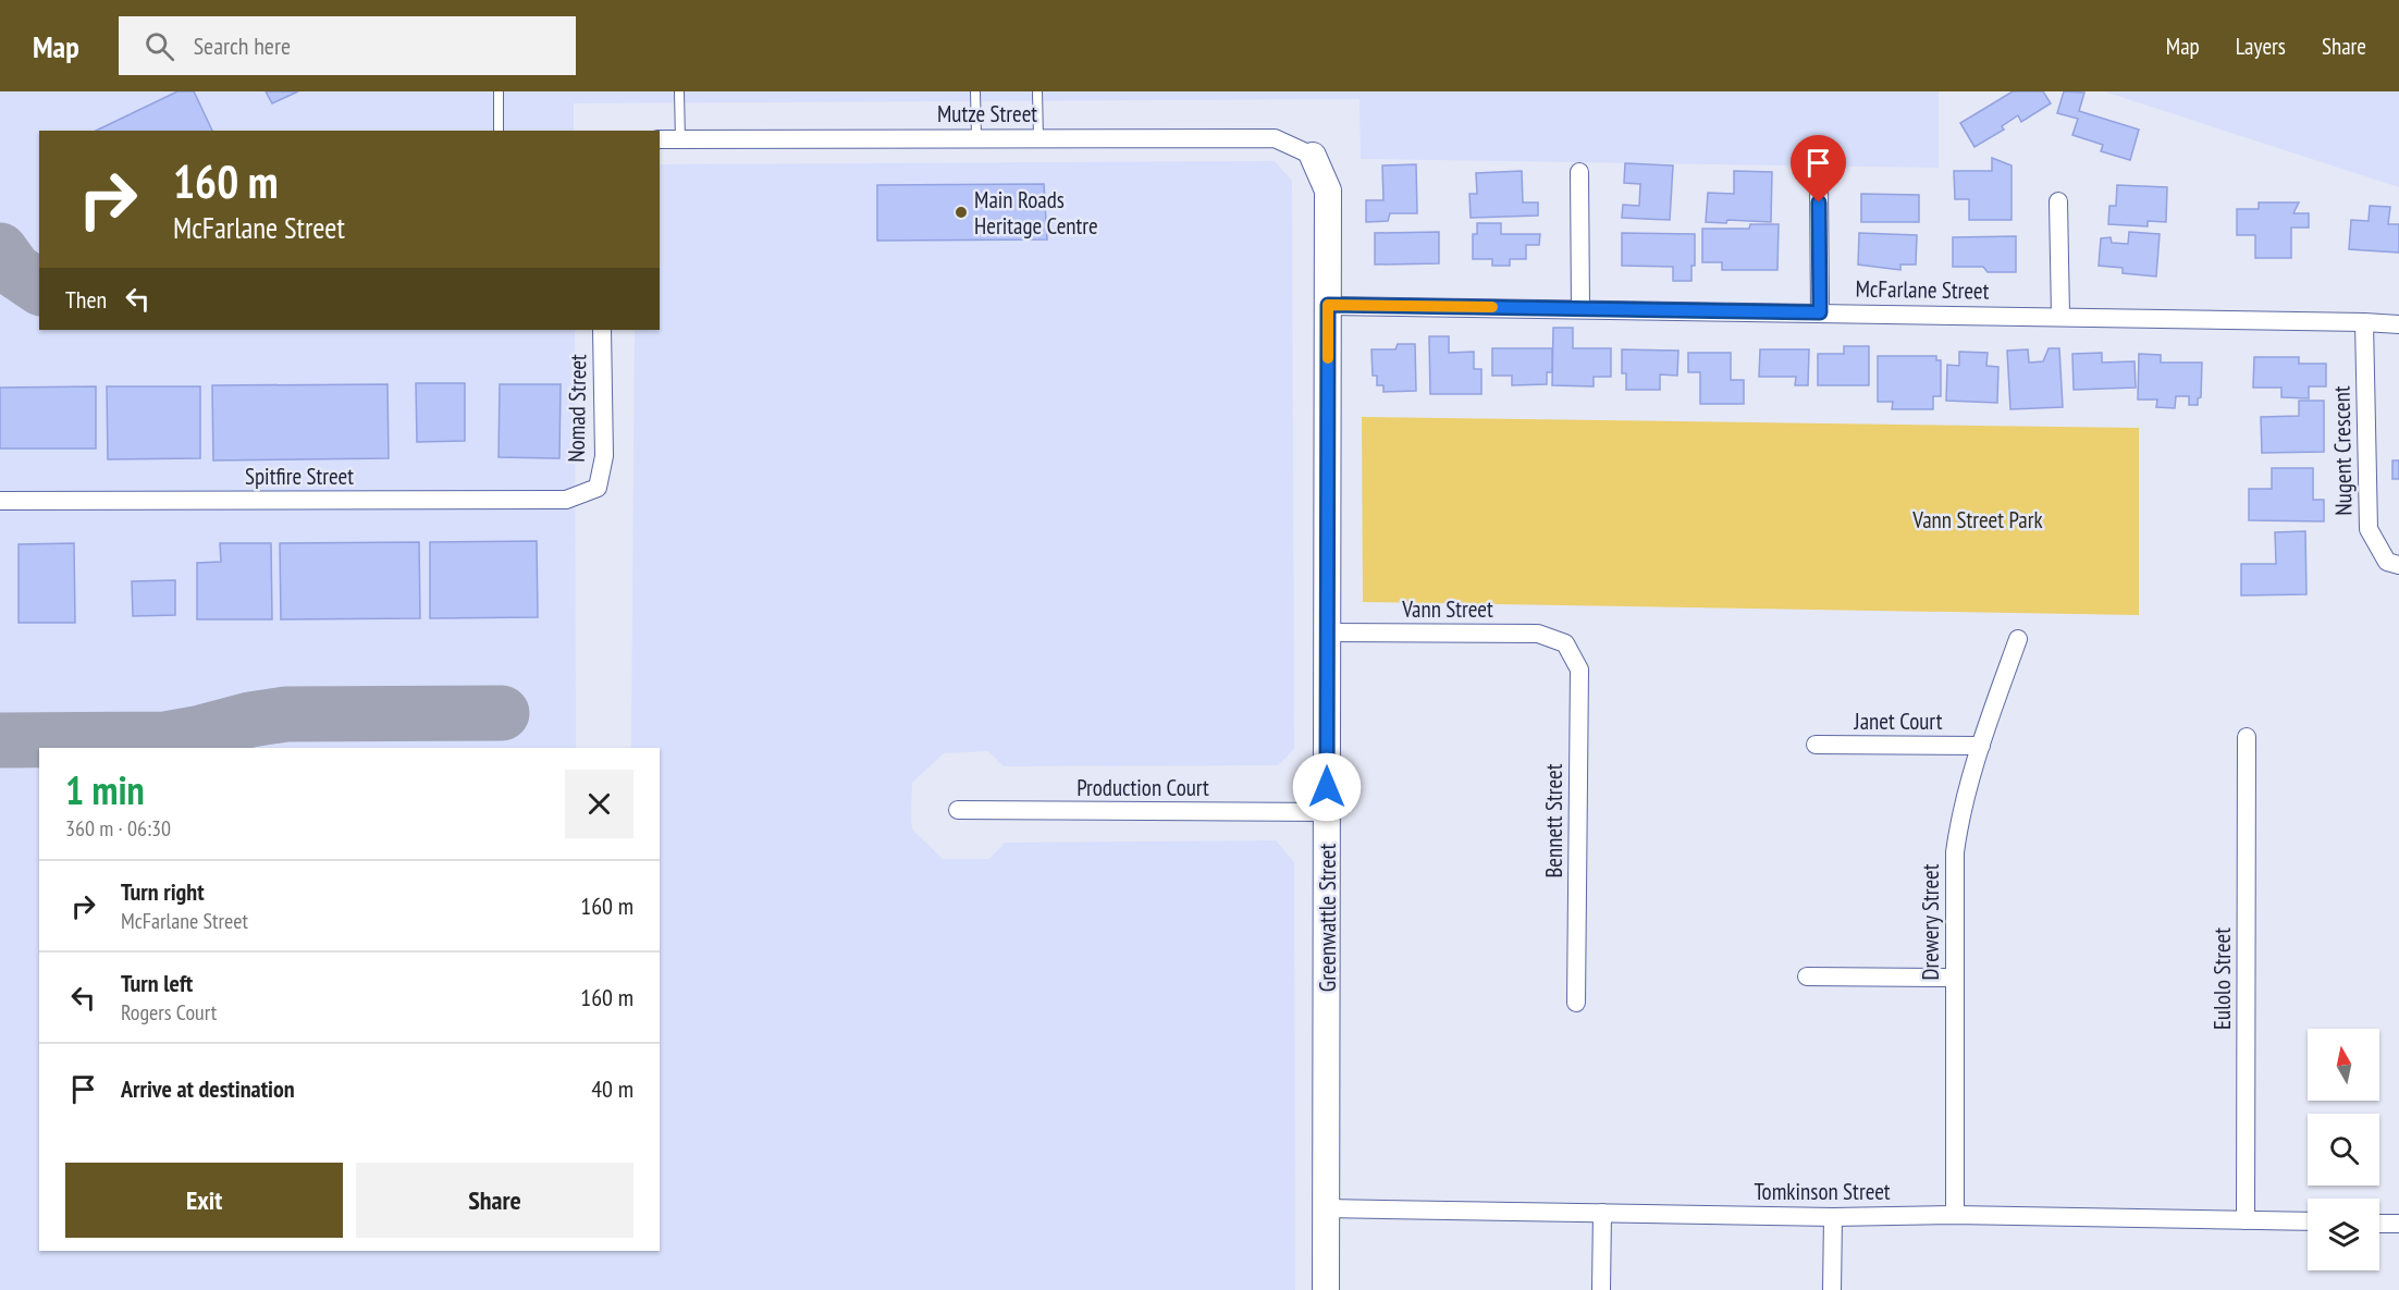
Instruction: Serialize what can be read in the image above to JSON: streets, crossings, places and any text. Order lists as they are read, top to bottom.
{
  "streets": {
    "street": [
      "Mutze Street",
      "McFarlane Street",
      "Nomad Street",
      "Nugent Crescent",
      "Spitfire Street",
      "Vann Street",
      "Janet Court",
      "Production Court",
      "Bennett Street",
      "Greenwattle Street",
      "Drewery Street",
      "Eulolo Street",
      "Tomkinson Street"
    ]
  },
  "crossings": [
    ["Mutze Street", "Greenwattle Street"],
    ["McFarlane Street", "Nugent Crescent"],
    ["McFarlane Street", "Greenwattle Street"],
    ["Nomad Street", "Spitfire Street"],
    ["Vann Street", "Bennett Street"],
    ["Vann Street", "Greenwattle Street"],
    ["Janet Court", "Drewery Street"],
    ["Production Court", "Greenwattle Street"],
    ["Greenwattle Street", "Tomkinson Street"],
    ["Drewery Street", "Tomkinson Street"],
    ["Eulolo Street", "Tomkinson Street"]
  ],
  "parks": ["Vann Street Park"],
  "places": ["Main Roads Heritage Centre"],
  "north": "top",
  "page": {
    "header": "Map",
    "search": "Search here",
    "nav": ["Map", "Layers", "Share"],
    "turn": ["160 m", "McFarlane Street"],
    "then": "Then",
    "heading": ["1 min", "360 m · 06:30"],
    "list": [
      {
        "name": "Turn right",
        "note": "McFarlane Street",
        "value": "160 m"
      },
      {
        "name": "Turn left",
        "note": "Rogers Court",
        "value": "160 m"
      },
      {
        "name": "Arrive at destination",
        "value": "40 m"
      }
    ],
    "buttons": ["Exit", "Share"]
  }
}
